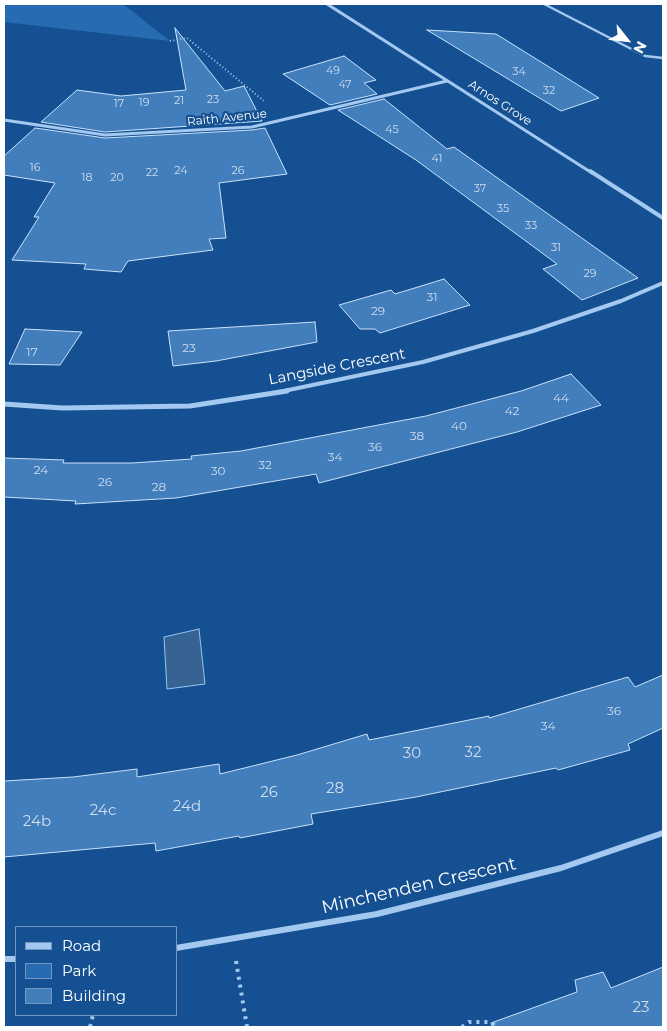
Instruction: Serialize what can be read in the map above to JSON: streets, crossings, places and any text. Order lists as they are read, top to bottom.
{
  "streets": {
    "street": [
      "Arnos Grove",
      "Raith Avenue",
      "Langside Crescent",
      "Minchenden Crescent"
    ]
  },
  "crossings": [
    ["Arnos Grove", "Raith Avenue"]
  ],
  "house_numbers": [
    "49",
    "34",
    "47",
    "32",
    "23",
    "21",
    "19",
    "17",
    "45",
    "41",
    "16",
    "24",
    "26",
    "22",
    "18",
    "20",
    "37",
    "35",
    "33",
    "31",
    "29",
    "31",
    "29",
    "23",
    "17",
    "44",
    "42",
    "40",
    "38",
    "36",
    "34",
    "32",
    "24",
    "30",
    "26",
    "28",
    "36",
    "34",
    "32",
    "30",
    "28",
    "26",
    "24d",
    "24c",
    "24b",
    "23"
  ],
  "legend": ["Road", "Park", "Building"],
  "north": "bottom right"
}
